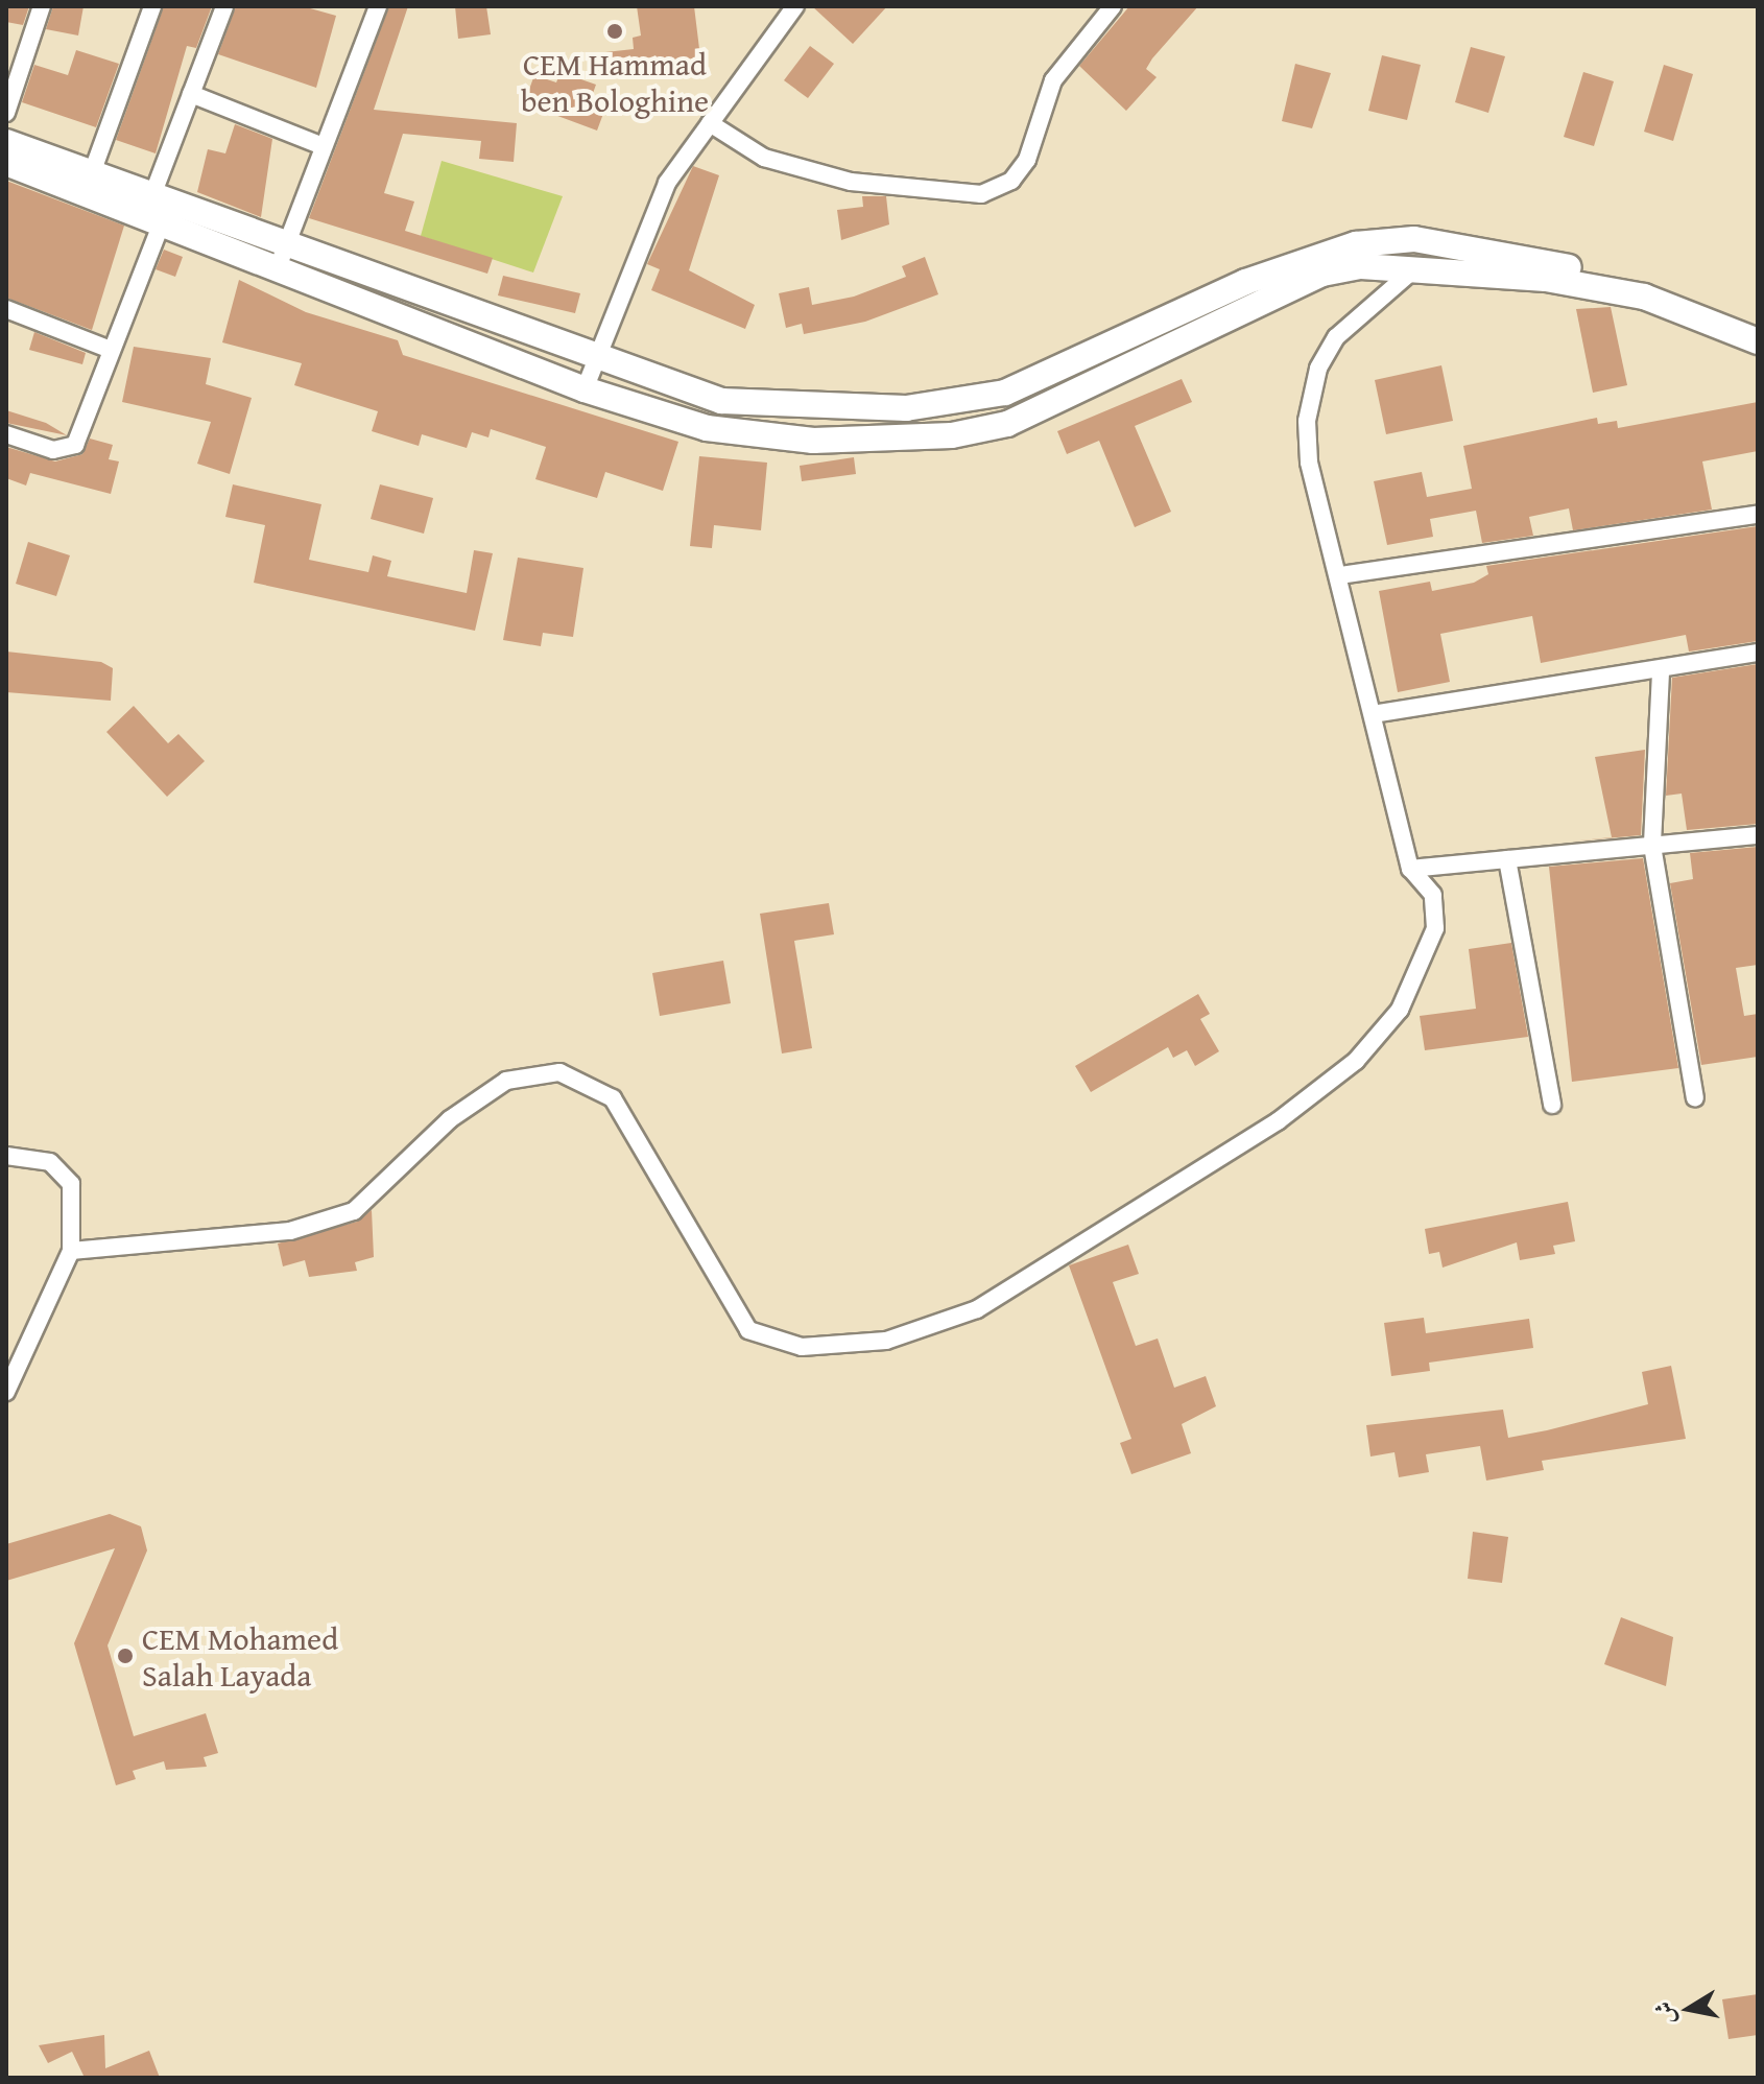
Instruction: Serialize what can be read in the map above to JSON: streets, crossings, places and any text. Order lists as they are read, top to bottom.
{
  "places": ["CEM Hammad ben Bologhine", "CEM Mohamed Salah Layada"],
  "north": "left"
}
